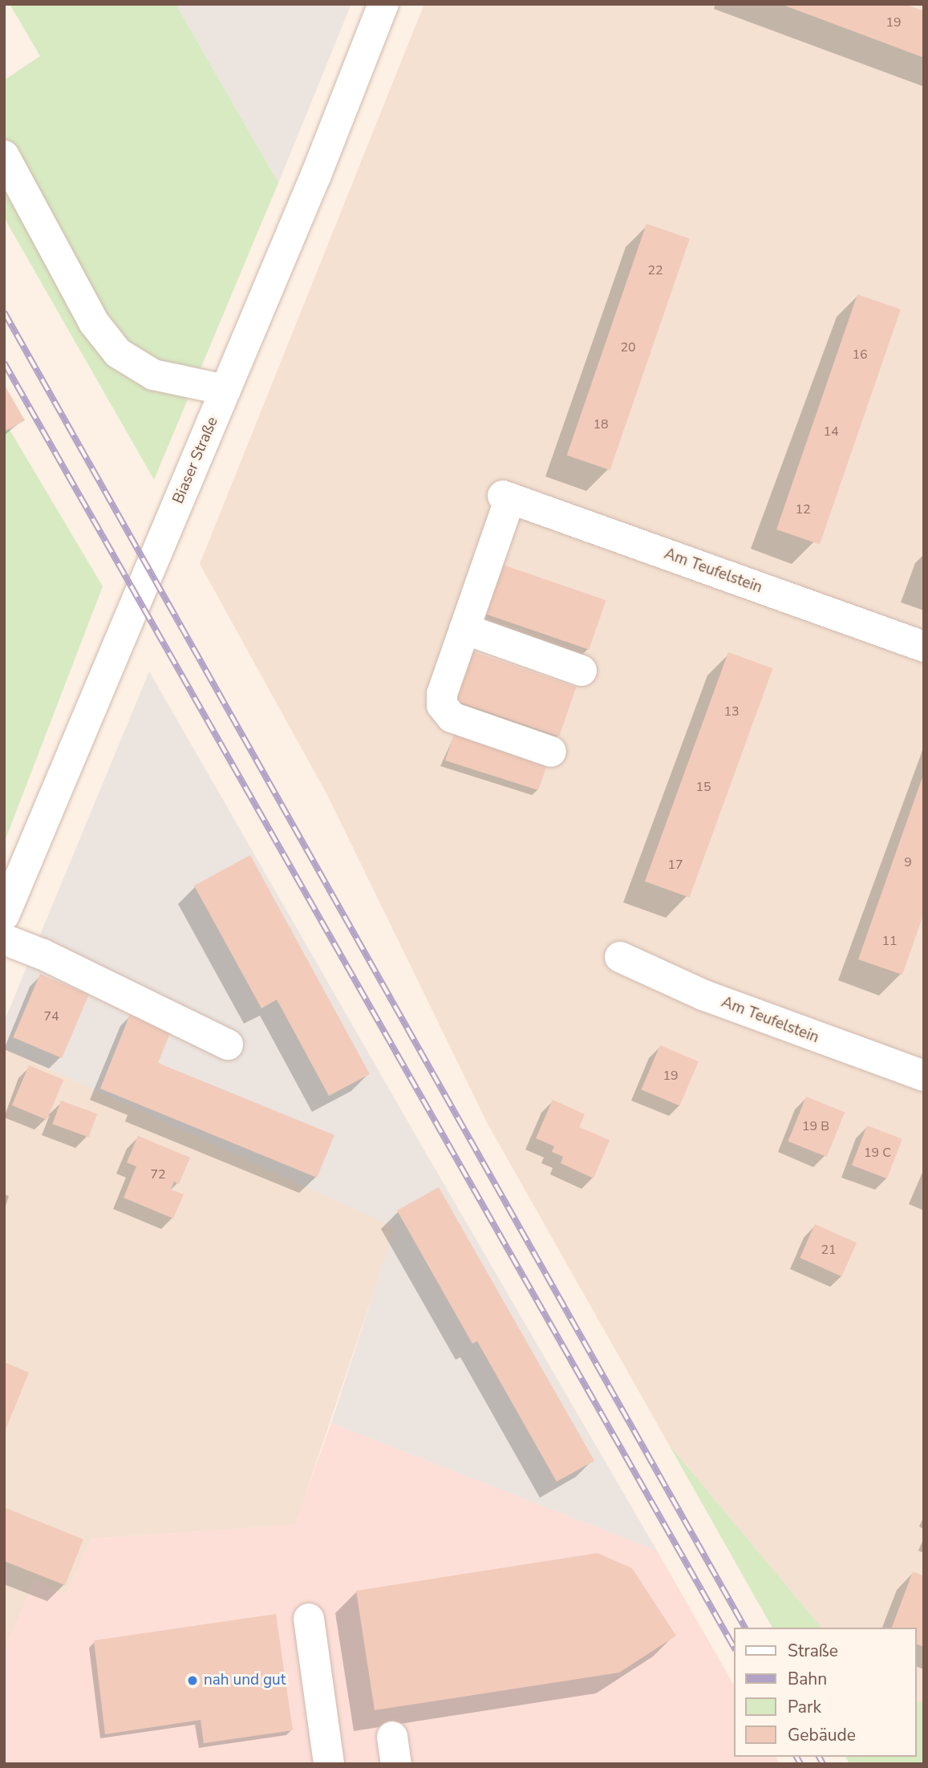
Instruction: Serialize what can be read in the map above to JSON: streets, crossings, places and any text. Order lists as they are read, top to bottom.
{
  "streets": {
    "street": ["Biaser Straße", "Am Teufelstein"]
  },
  "places": ["nah und gut"],
  "house_numbers": [
    "19",
    "22",
    "20",
    "16",
    "18",
    "14",
    "12",
    "13",
    "15",
    "9",
    "17",
    "11",
    "74",
    "19",
    "19 B",
    "19 C",
    "72",
    "21"
  ],
  "legend": [
    "Straße",
    "Bahn",
    "Park",
    "Gebäude"
  ]
}
